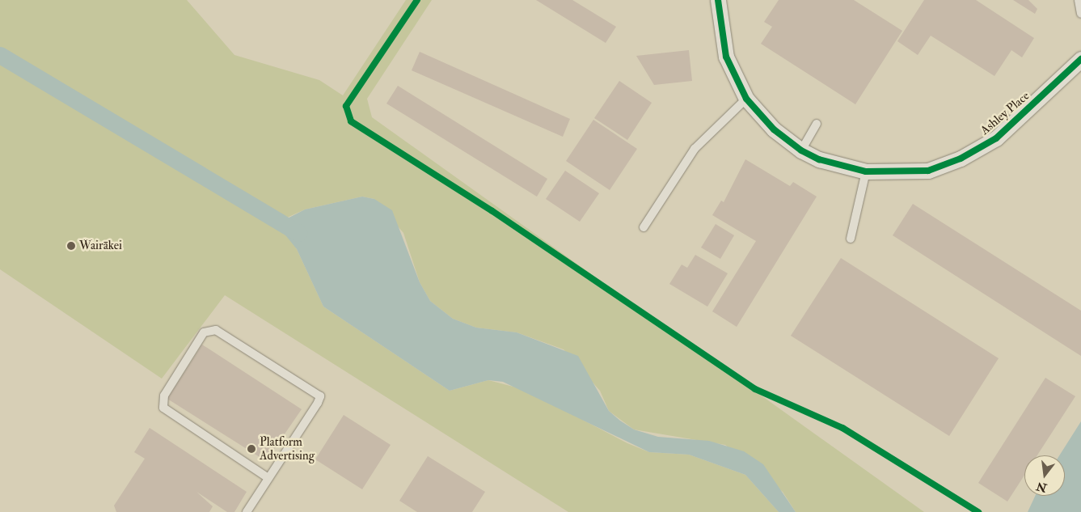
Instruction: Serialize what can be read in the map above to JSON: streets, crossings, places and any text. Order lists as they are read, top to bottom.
{
  "streets": {
    "street": ["Ashley Place"]
  },
  "places": ["Wairākei", "Platform Advertising"],
  "north": "bottom"
}
